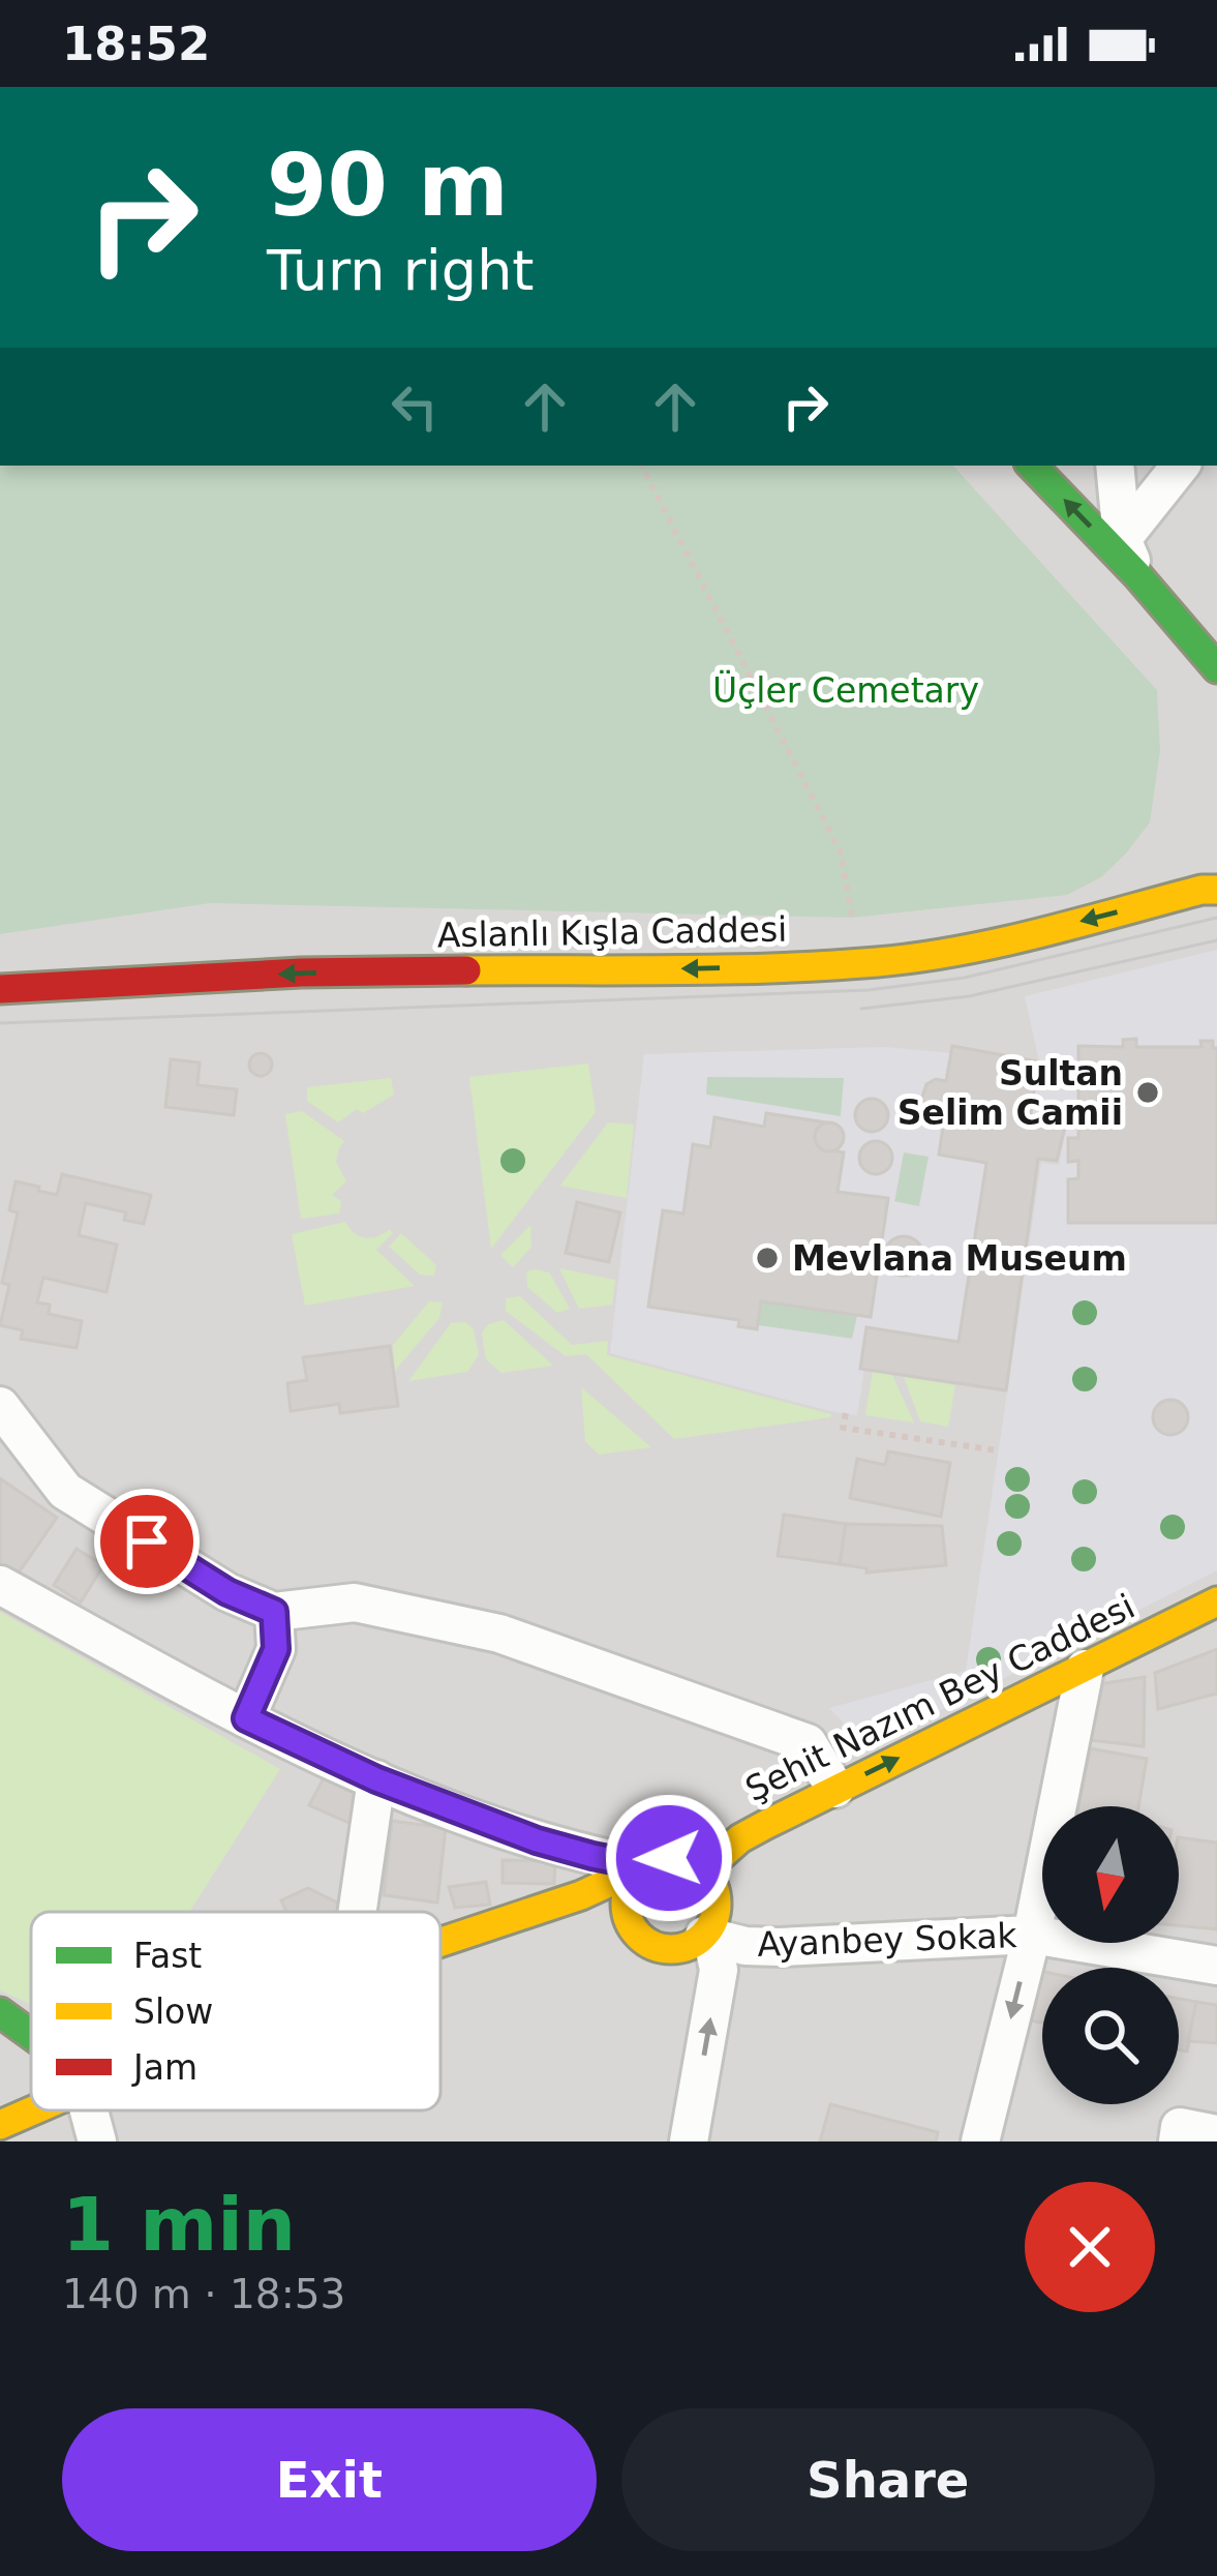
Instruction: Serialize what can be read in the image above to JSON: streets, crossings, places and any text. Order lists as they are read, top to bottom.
{
  "streets": {
    "main road": ["Aslanlı Kışla Caddesi", "Şehit Nazım Bey Caddesi"],
    "street": ["Ayanbey Sokak"]
  },
  "crossings": [
    ["Şehit Nazım Bey Caddesi", "Ayanbey Sokak"]
  ],
  "one_way": ["Aslanlı Kışla Caddesi", "Şehit Nazım Bey Caddesi"],
  "parks": ["Üçler Cemetary"],
  "places": ["Sultan Selim Camii", "Mevlana Museum"],
  "legend": ["Fast", "Slow", "Jam"],
  "north": "bottom",
  "page": {
    "status": "18:52",
    "turn": ["90 m", "Turn right"],
    "heading": ["1 min", "140 m · 18:53"],
    "buttons": ["Exit", "Share"]
  }
}
